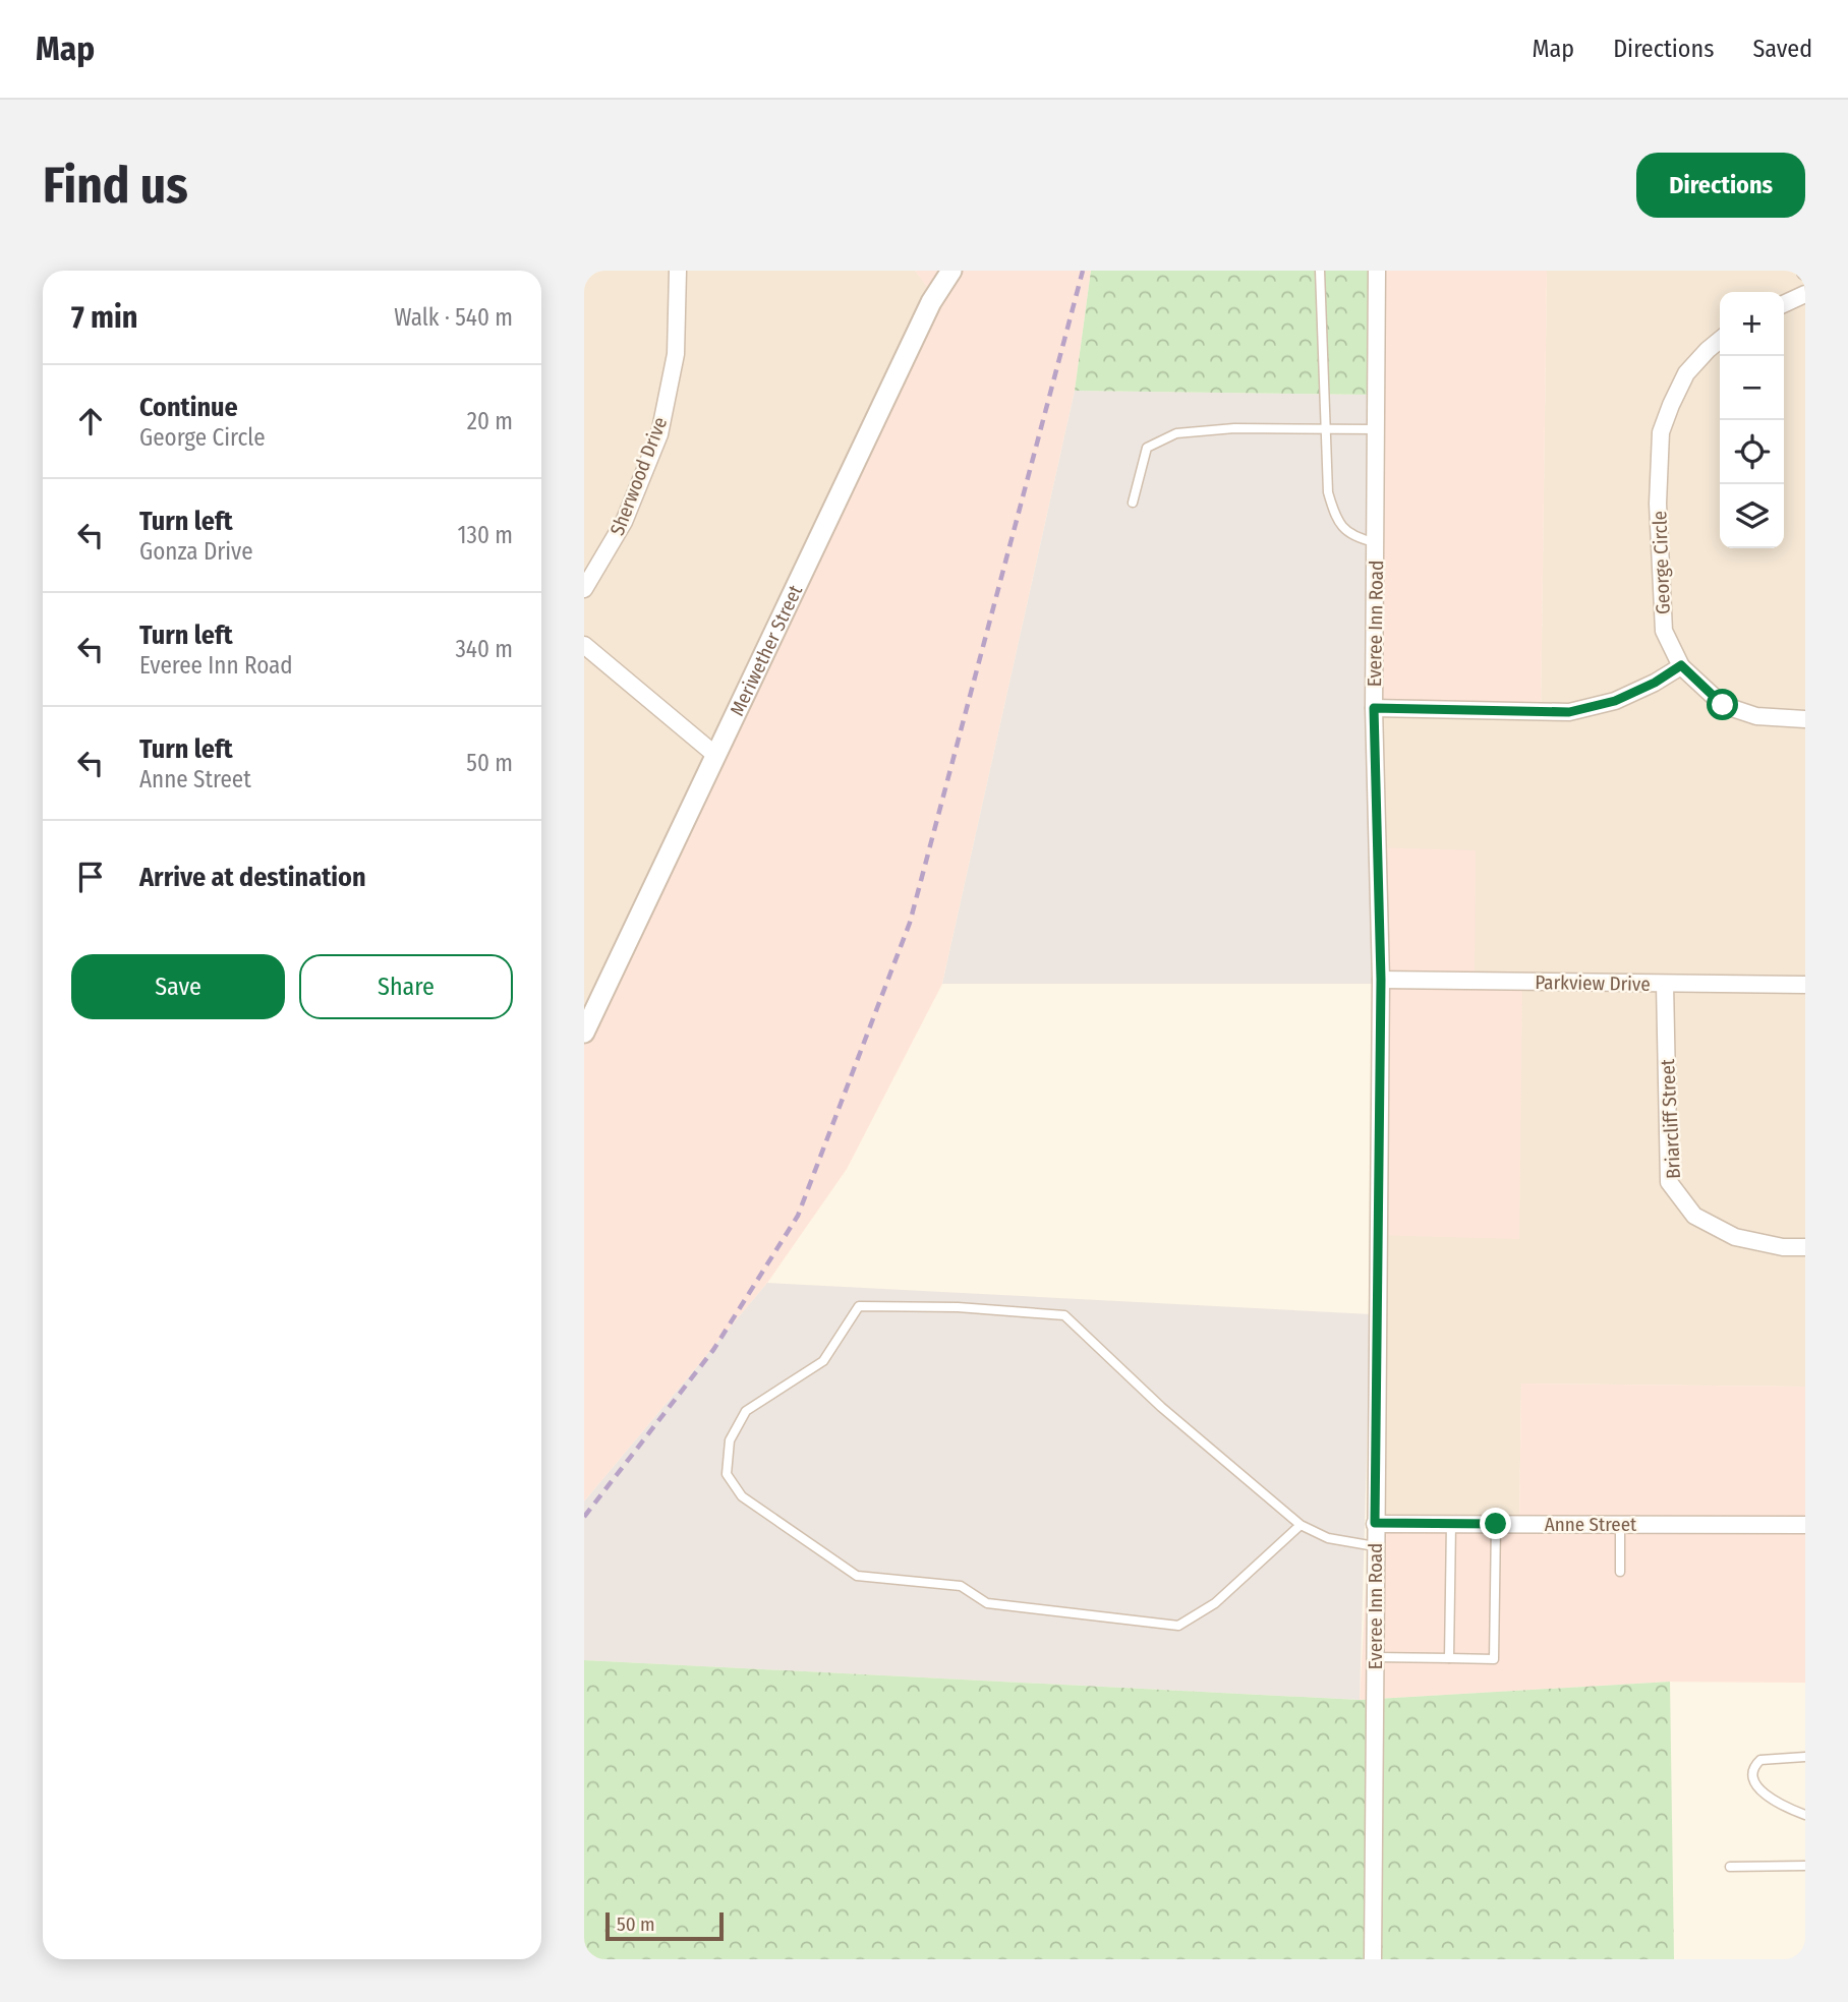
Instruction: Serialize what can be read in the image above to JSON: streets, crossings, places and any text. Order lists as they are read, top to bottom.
{
  "streets": {
    "street": [
      "Sherwood Drive",
      "George Circle",
      "Everee Inn Road",
      "Meriwether Street",
      "Parkview Drive",
      "Briarcliff Street",
      "Anne Street"
    ]
  },
  "crossings": [
    ["Everee Inn Road", "Parkview Drive"],
    ["Everee Inn Road", "Anne Street"],
    ["Parkview Drive", "Briarcliff Street"]
  ],
  "scale_bar": "50 m",
  "page": {
    "header": "Map",
    "nav": ["Map", "Directions", "Saved"],
    "buttons": [
      "Directions",
      ["Save", "Share"]
    ],
    "title": "Find us",
    "heading": ["7 min", "Walk · 540 m"],
    "map_buttons": ["+", "−"],
    "list": [
      ["Continue", "George Circle", "20 m"],
      ["Turn left", "Gonza Drive", "130 m"],
      ["Turn left", "Everee Inn Road", "340 m"],
      ["Turn left", "Anne Street", "50 m"],
      "Arrive at destination"
    ],
    "scale": "50 m"
  }
}
